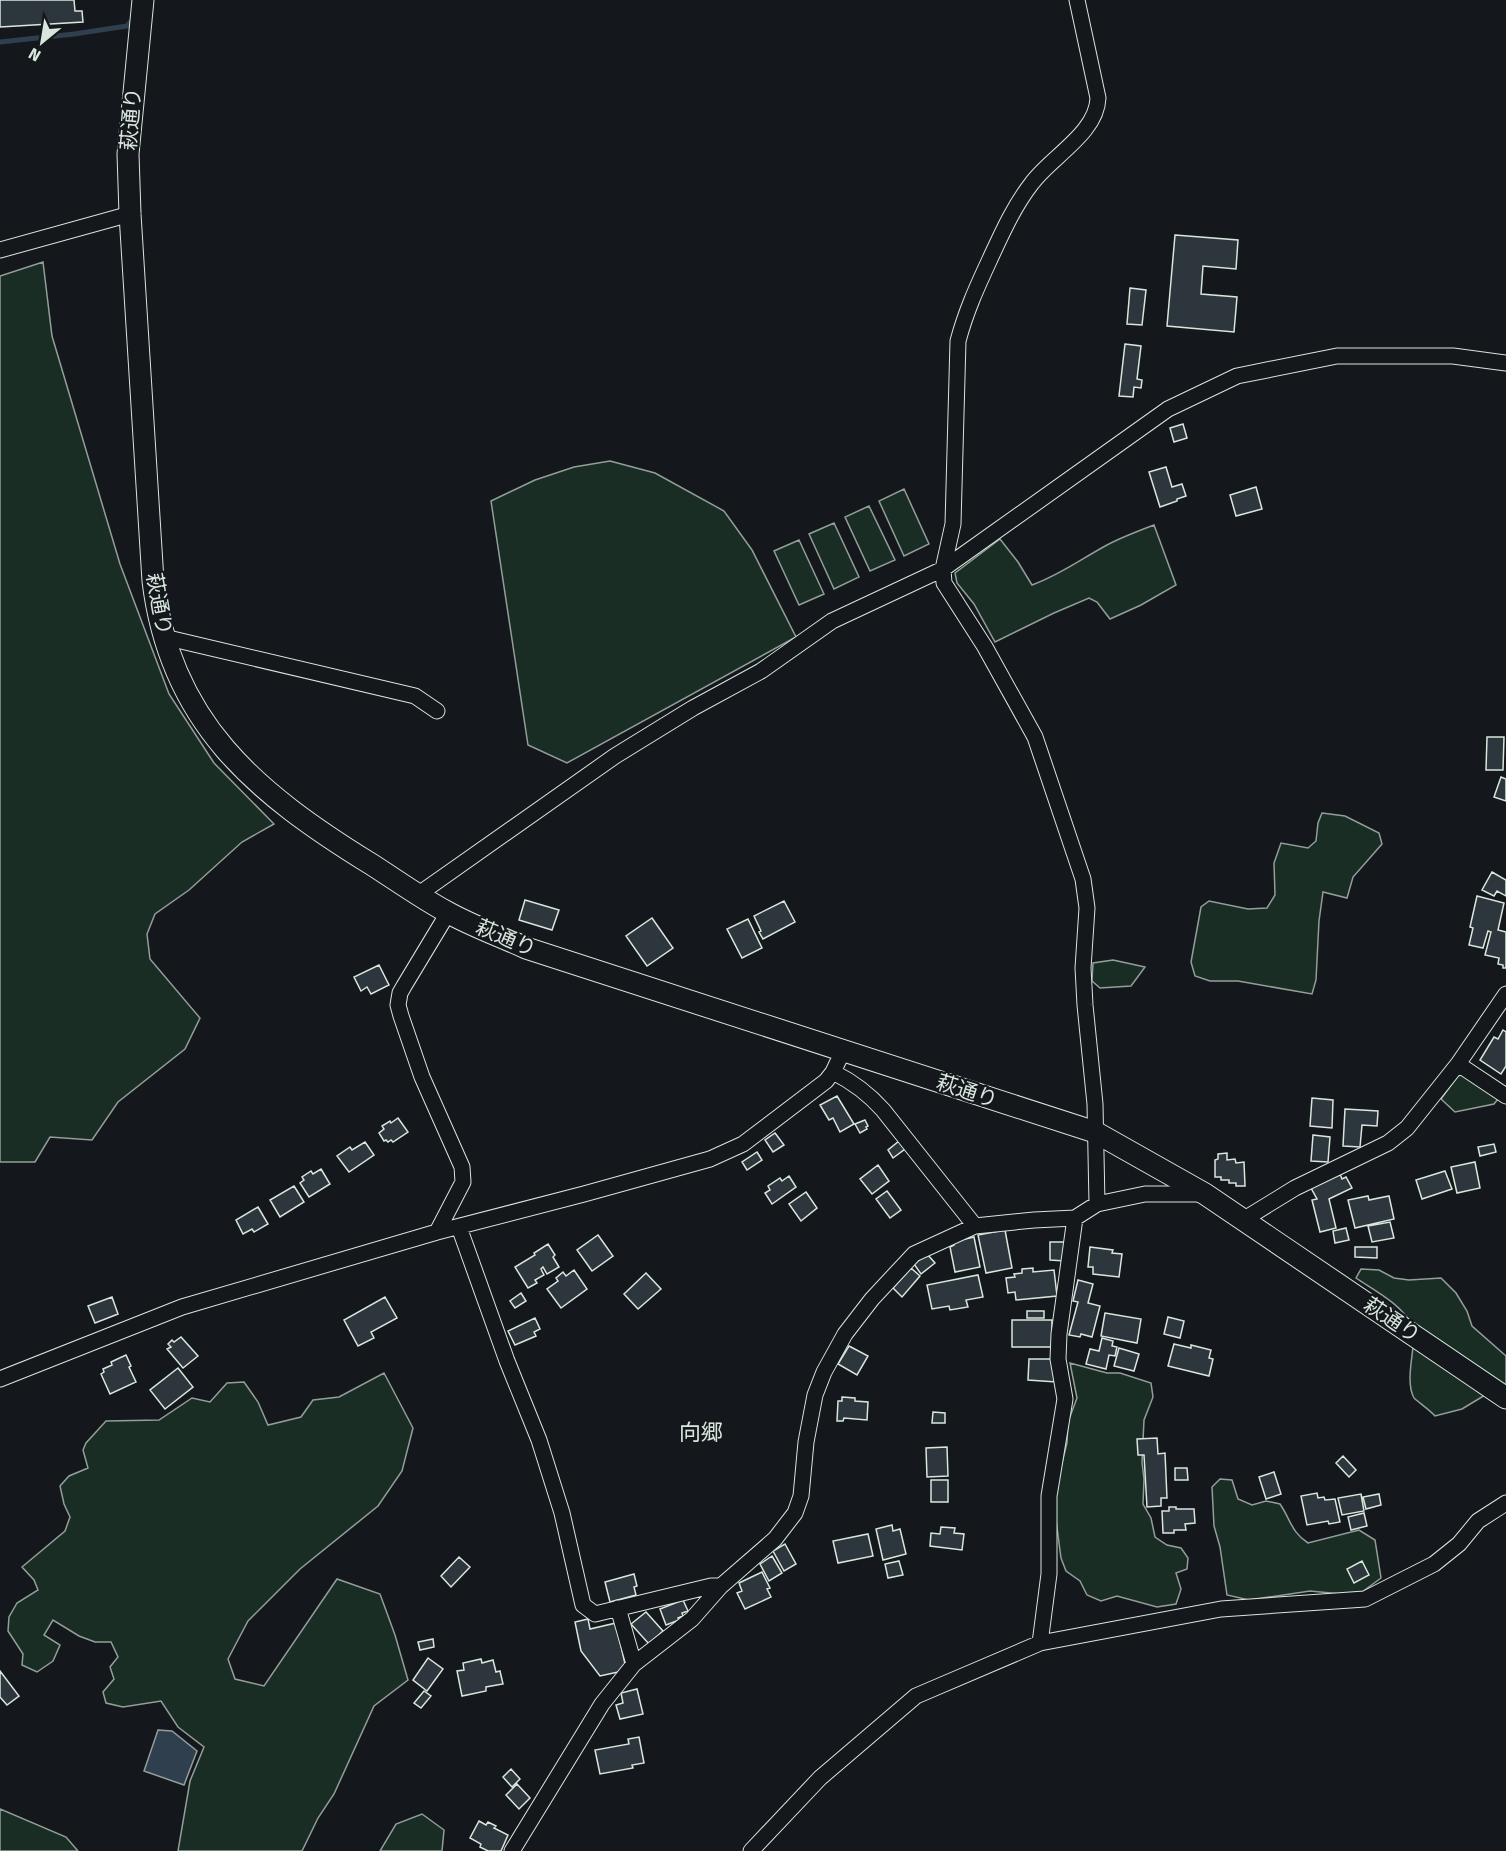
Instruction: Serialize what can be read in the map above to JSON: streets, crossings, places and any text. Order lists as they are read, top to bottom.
{
  "streets": {
    "street": ["萩通り"]
  },
  "districts": ["向郷"],
  "north": "bottom left"
}
